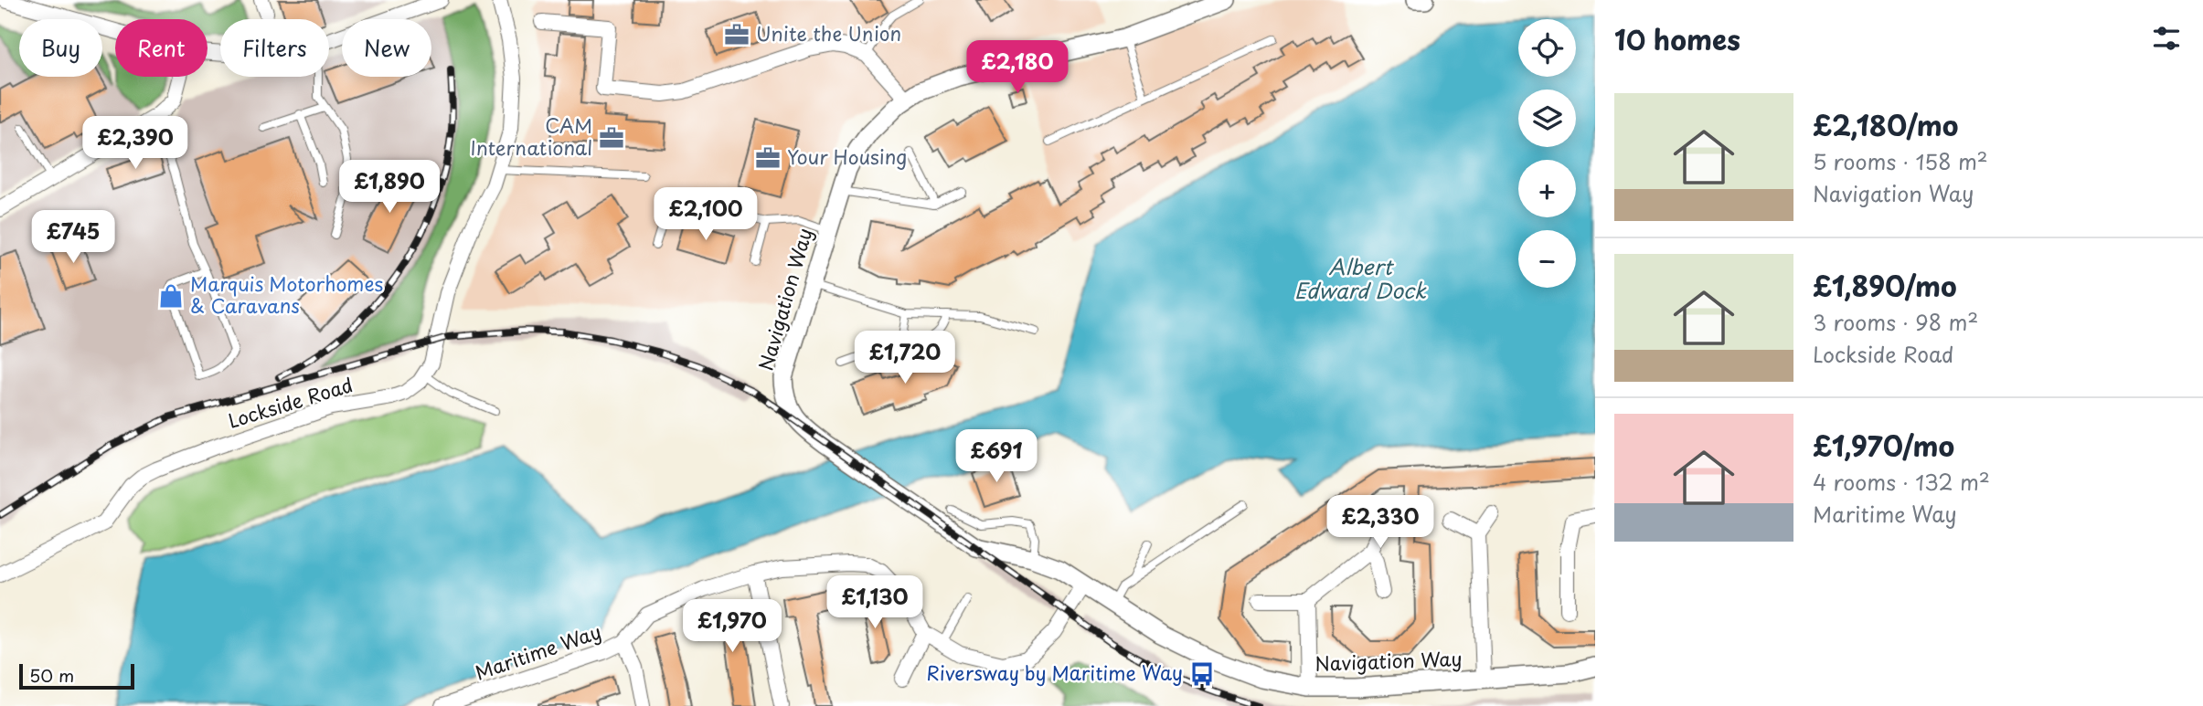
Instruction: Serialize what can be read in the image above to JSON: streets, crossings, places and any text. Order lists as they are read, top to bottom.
{
  "streets": {
    "street": ["Navigation Way", "Lockside Road", "Maritime Way"]
  },
  "crossings": [
    ["Navigation Way", "Maritime Way"]
  ],
  "water": ["Albert Edward Dock"],
  "places": {
    "office": ["Unite the Union", "CAM International", "Your Housing"],
    "shop": ["Marquis Motorhomes & Caravans"],
    "bus stop": ["Riversway by Maritime Way"]
  },
  "scale_bar": "50 m",
  "page": {
    "heading": "10 homes",
    "map_buttons": ["+", "−"],
    "chip": [
      "Buy",
      "Rent",
      "Filters",
      "New"
    ],
    "price": [
      "£2,180",
      "£2,390",
      "£1,890",
      "£2,100",
      "£745",
      "£1,720",
      "£691",
      "£2,330",
      "£1,130",
      "£1,970"
    ],
    "list": [
      {
        "name": "£2,180/mo",
        "note": "5 rooms · 158 m² · Navigation Way"
      },
      {
        "name": "£1,890/mo",
        "note": "3 rooms · 98 m² · Lockside Road"
      },
      {
        "name": "£1,970/mo",
        "note": "4 rooms · 132 m² · Maritime Way"
      }
    ],
    "scale": "50 m"
  }
}
